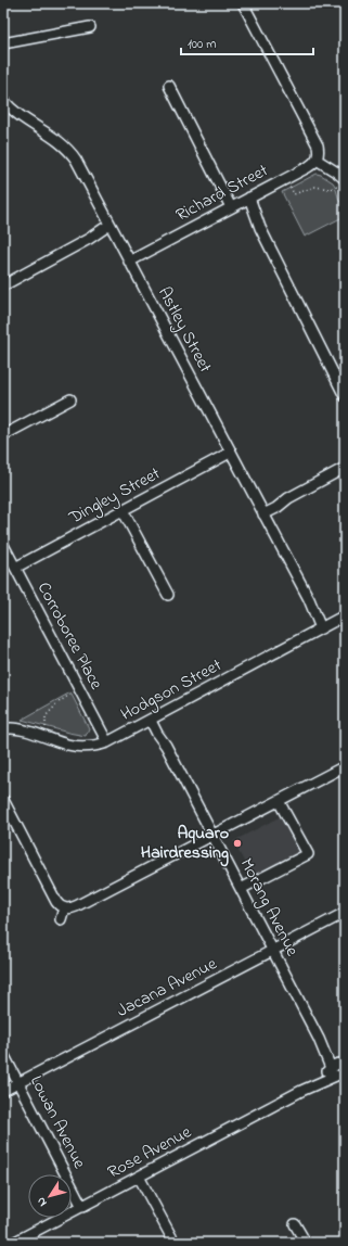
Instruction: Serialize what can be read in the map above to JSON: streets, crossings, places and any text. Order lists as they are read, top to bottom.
{
  "streets": {
    "street": [
      "Richard Street",
      "Astley Street",
      "Dingley Street",
      "Corroboree Place",
      "Hodgson Street",
      "Morang Avenue",
      "Jacana Avenue",
      "Lowan Avenue",
      "Rose Avenue"
    ]
  },
  "crossings": [
    ["Richard Street", "Astley Street"],
    ["Astley Street", "Dingley Street"],
    ["Astley Street", "Hodgson Street"],
    ["Dingley Street", "Corroboree Place"],
    ["Corroboree Place", "Hodgson Street"],
    ["Hodgson Street", "Morang Avenue"],
    ["Morang Avenue", "Jacana Avenue"],
    ["Morang Avenue", "Rose Avenue"],
    ["Jacana Avenue", "Lowan Avenue"],
    ["Lowan Avenue", "Rose Avenue"]
  ],
  "places": ["Aquaro Hairdressing"],
  "scale_bar": "100 m",
  "north": "bottom left"
}
